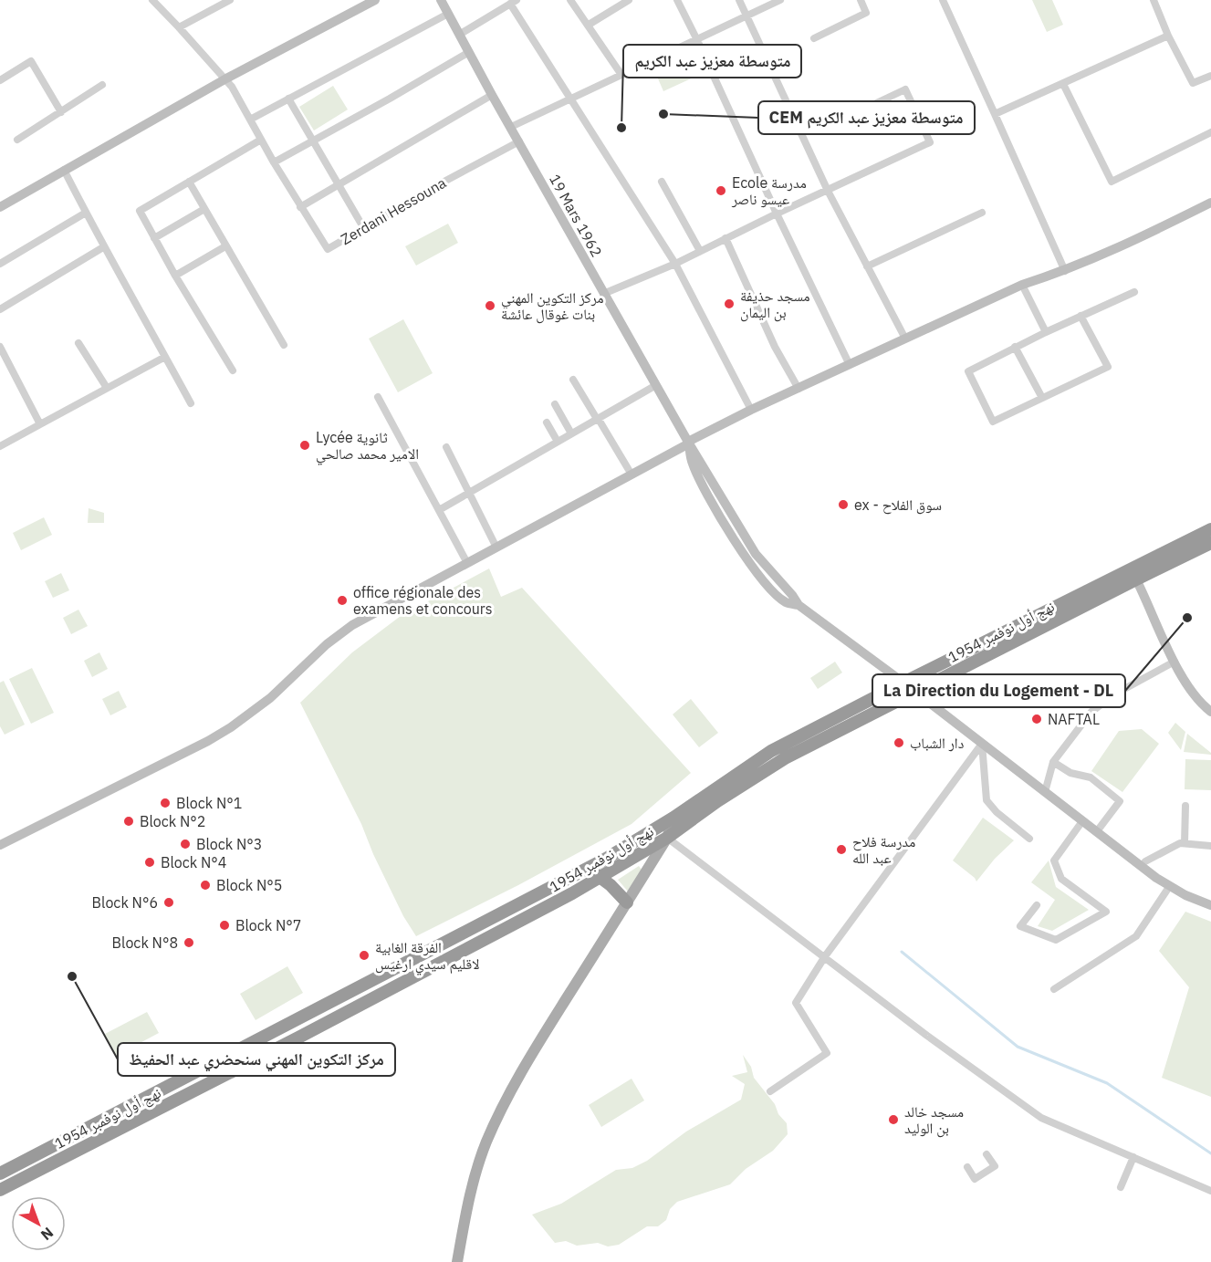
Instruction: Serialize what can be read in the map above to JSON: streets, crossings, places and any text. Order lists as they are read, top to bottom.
{
  "streets": {
    "highway": ["نهج أول نوفمبر 1954"],
    "street": ["Zerdani Hessouna", "19 Mars 1962"]
  },
  "crossings": [
    ["Zerdani Hessouna", "19 Mars 1962"],
    ["19 Mars 1962", "نهج أول نوفمبر 1954"]
  ],
  "places": [
    "CEM متوسطة معزيز عبد الكريم",
    "متوسطة معزيز عبد الكريم",
    "Ecole مدرسة عيسو ناصر",
    "مسجد حذيفة بن اليمان",
    "مركز التكوين المهني بنات غوقال عائشة",
    "Lycée ثانوية الامير محمد صالحي",
    "ex - سوق الفلاح",
    "office régionale des examens et concours",
    "La Direction du Logement - DL",
    "NAFTAL",
    "دار الشباب",
    "Block N°1",
    "Block N°2",
    "Block N°3",
    "مدرسة فلاح عبد الله",
    "Block N°4",
    "Block N°5",
    "Block N°6",
    "Block N°7",
    "Block N°8",
    "الفرقة الغابية لاقليم سيدي ارغيس",
    "مركز التكوين المهني سنحضري عبد الحفيظ",
    "مسجد خالد بن الوليد"
  ],
  "north": "bottom right"
}
